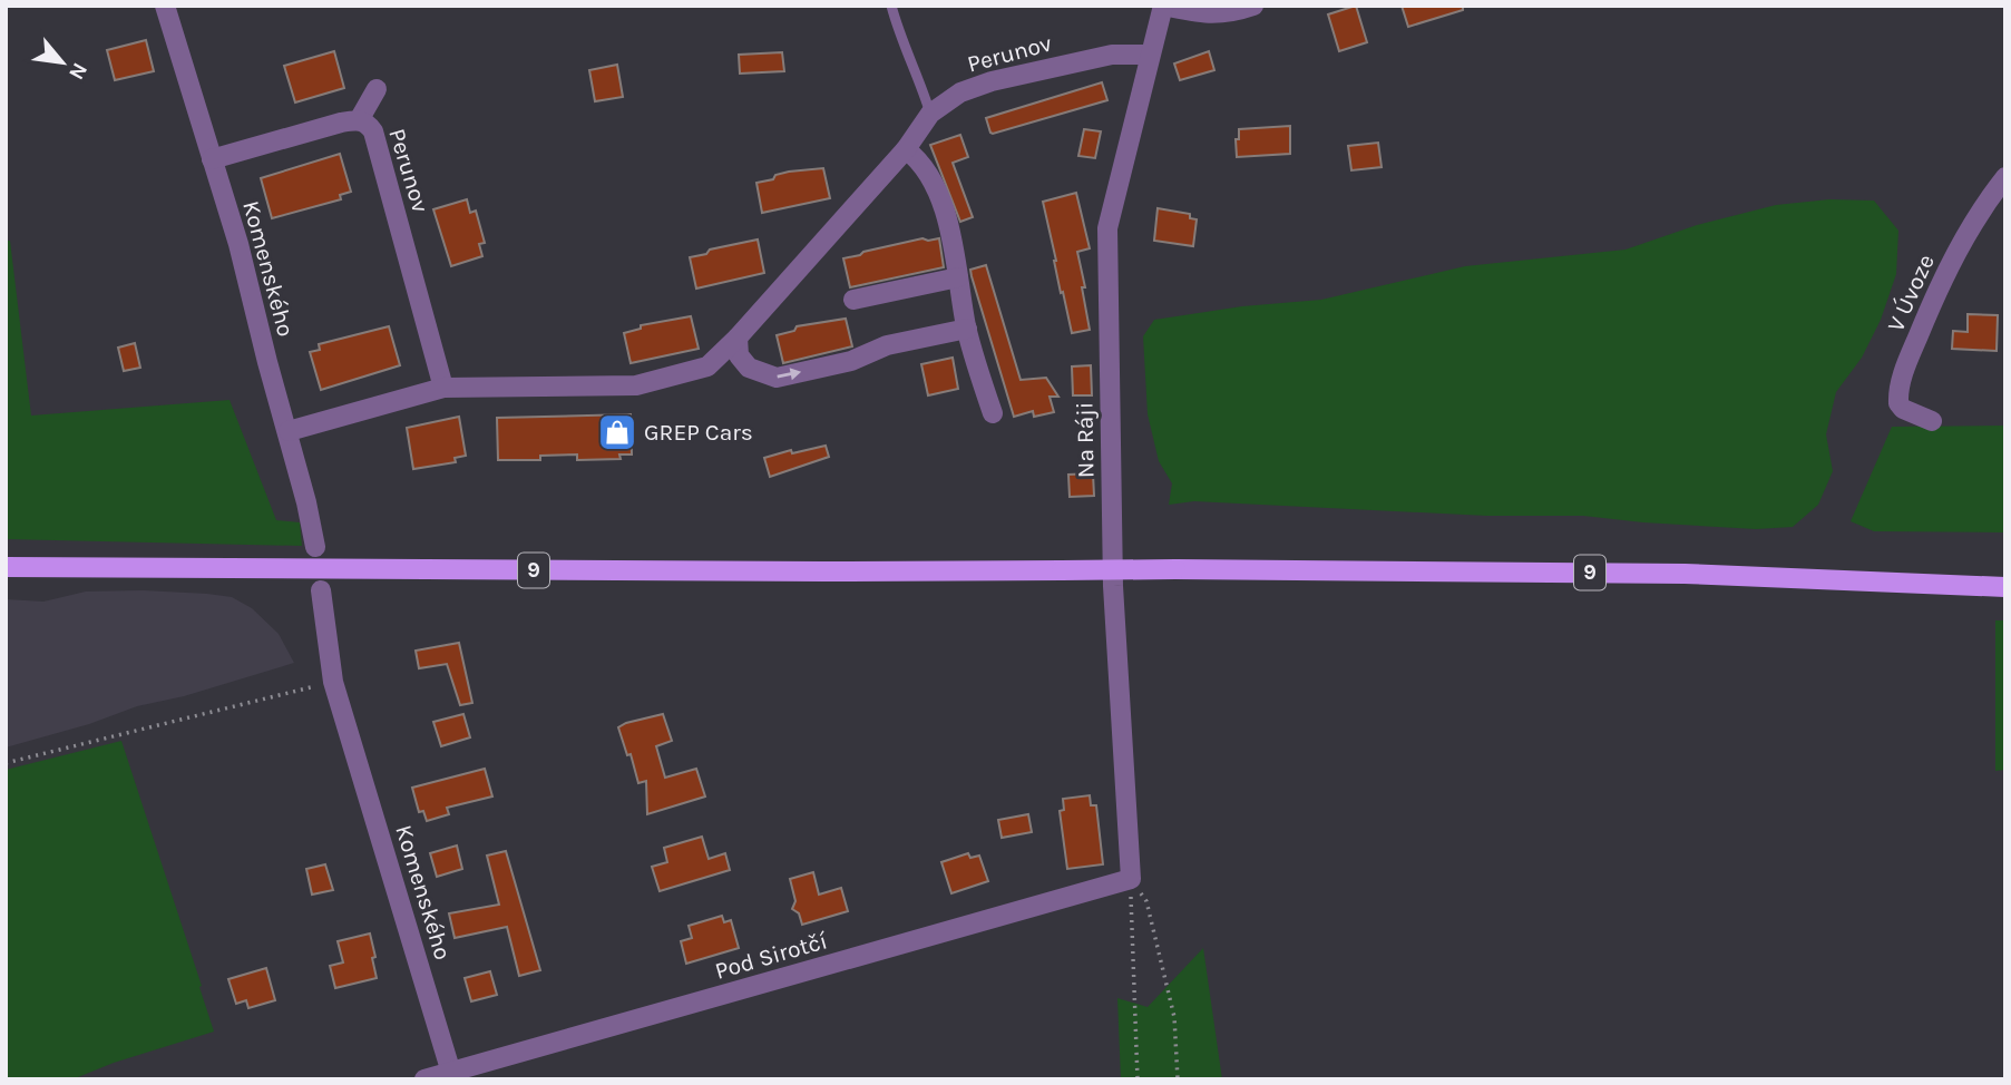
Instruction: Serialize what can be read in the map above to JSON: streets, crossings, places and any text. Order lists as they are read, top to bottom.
{
  "streets": {
    "main road": ["9"],
    "street": [
      "Perunov",
      "Komenského",
      "V Úvoze",
      "Na Ráji",
      "Pod Sirotčí"
    ]
  },
  "crossings": [
    ["Perunov", "Komenského"],
    ["Perunov", "Na Ráji"],
    ["Komenského", "Pod Sirotčí"],
    ["Na Ráji", "Pod Sirotčí"]
  ],
  "places": {
    "shop": ["GREP Cars"]
  },
  "north": "bottom right"
}
